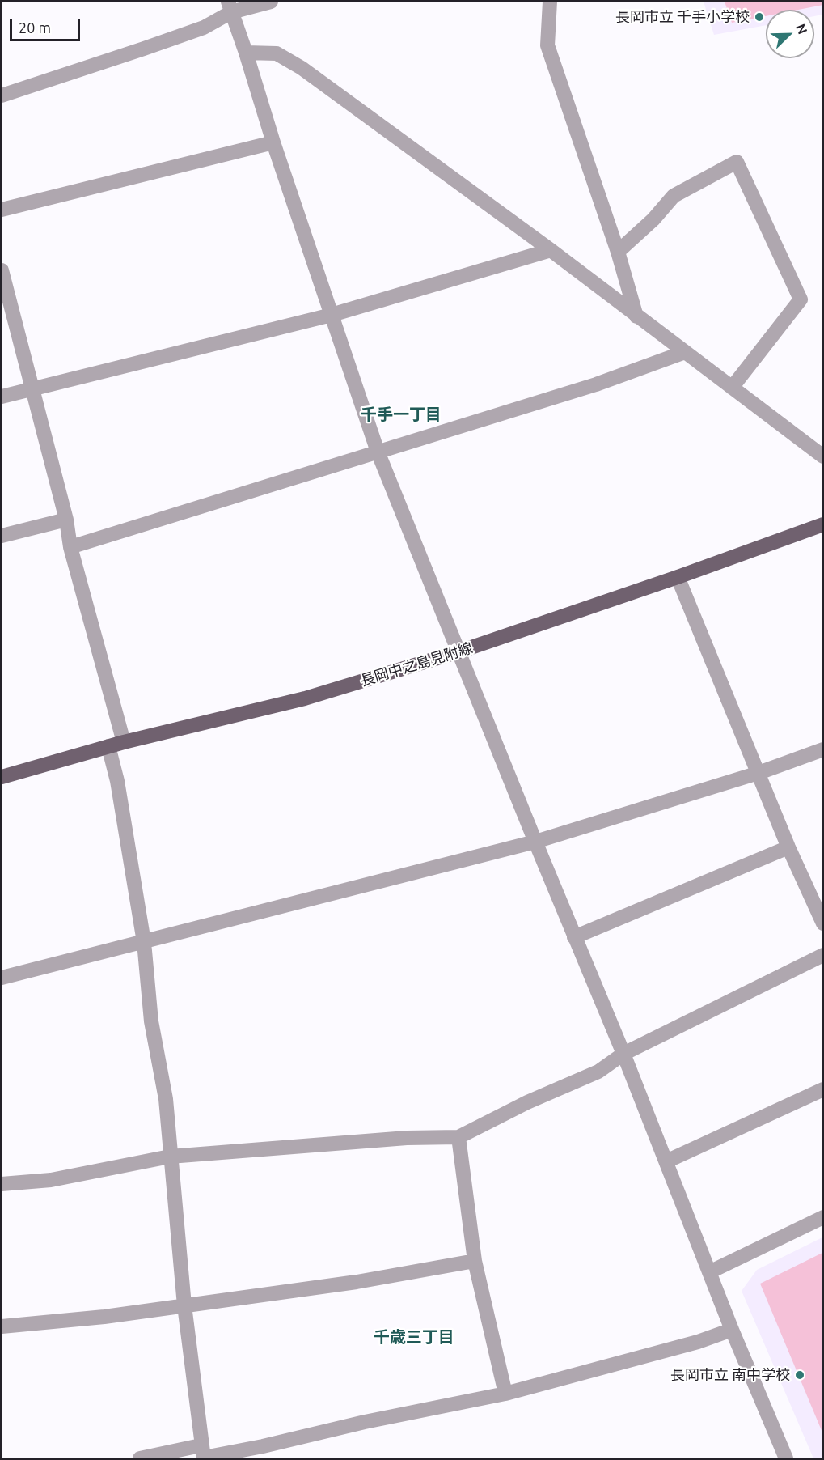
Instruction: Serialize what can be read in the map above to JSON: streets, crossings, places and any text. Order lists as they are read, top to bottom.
{
  "streets": {
    "main road": ["長岡中之島見附線"]
  },
  "districts": ["千手一丁目", "千歳三丁目"],
  "places": ["長岡市立 千手小学校", "長岡市立 南中学校"],
  "scale_bar": "20 m",
  "north": "top right"
}
